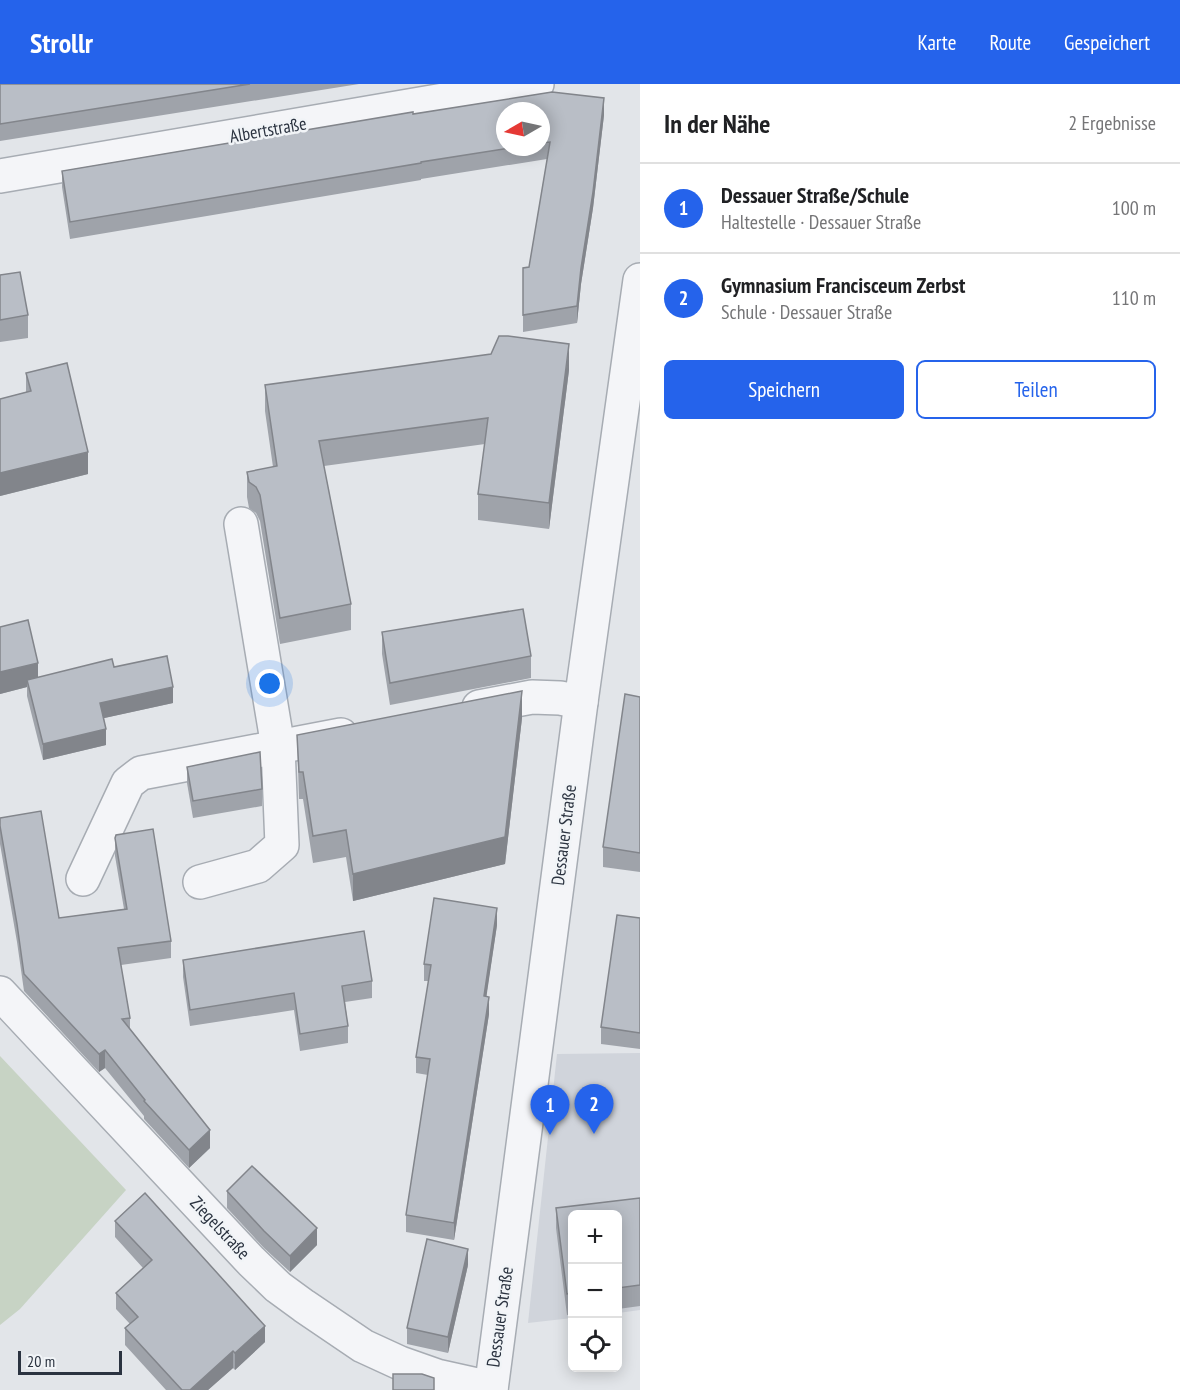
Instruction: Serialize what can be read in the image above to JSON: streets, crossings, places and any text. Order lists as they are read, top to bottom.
{
  "streets": {
    "street": ["Albertstraße", "Dessauer Straße", "Ziegelstraße"]
  },
  "crossings": [
    ["Dessauer Straße", "Ziegelstraße"]
  ],
  "scale_bar": "20 m",
  "north": "left",
  "page": {
    "header": "Strollr",
    "nav": ["Karte", "Route", "Gespeichert"],
    "heading": ["In der Nähe", "2 Ergebnisse"],
    "list": [
      {
        "mark": "1",
        "name": "Dessauer Straße/Schule",
        "note": "Haltestelle · Dessauer Straße",
        "value": "100 m"
      },
      {
        "mark": "2",
        "name": "Gymnasium Francisceum Zerbst",
        "note": "Schule · Dessauer Straße",
        "value": "110 m"
      }
    ],
    "buttons": ["Speichern", "Teilen"],
    "pins": ["2", "1"],
    "map_buttons": ["+", "−"],
    "scale": "20 m"
  }
}
